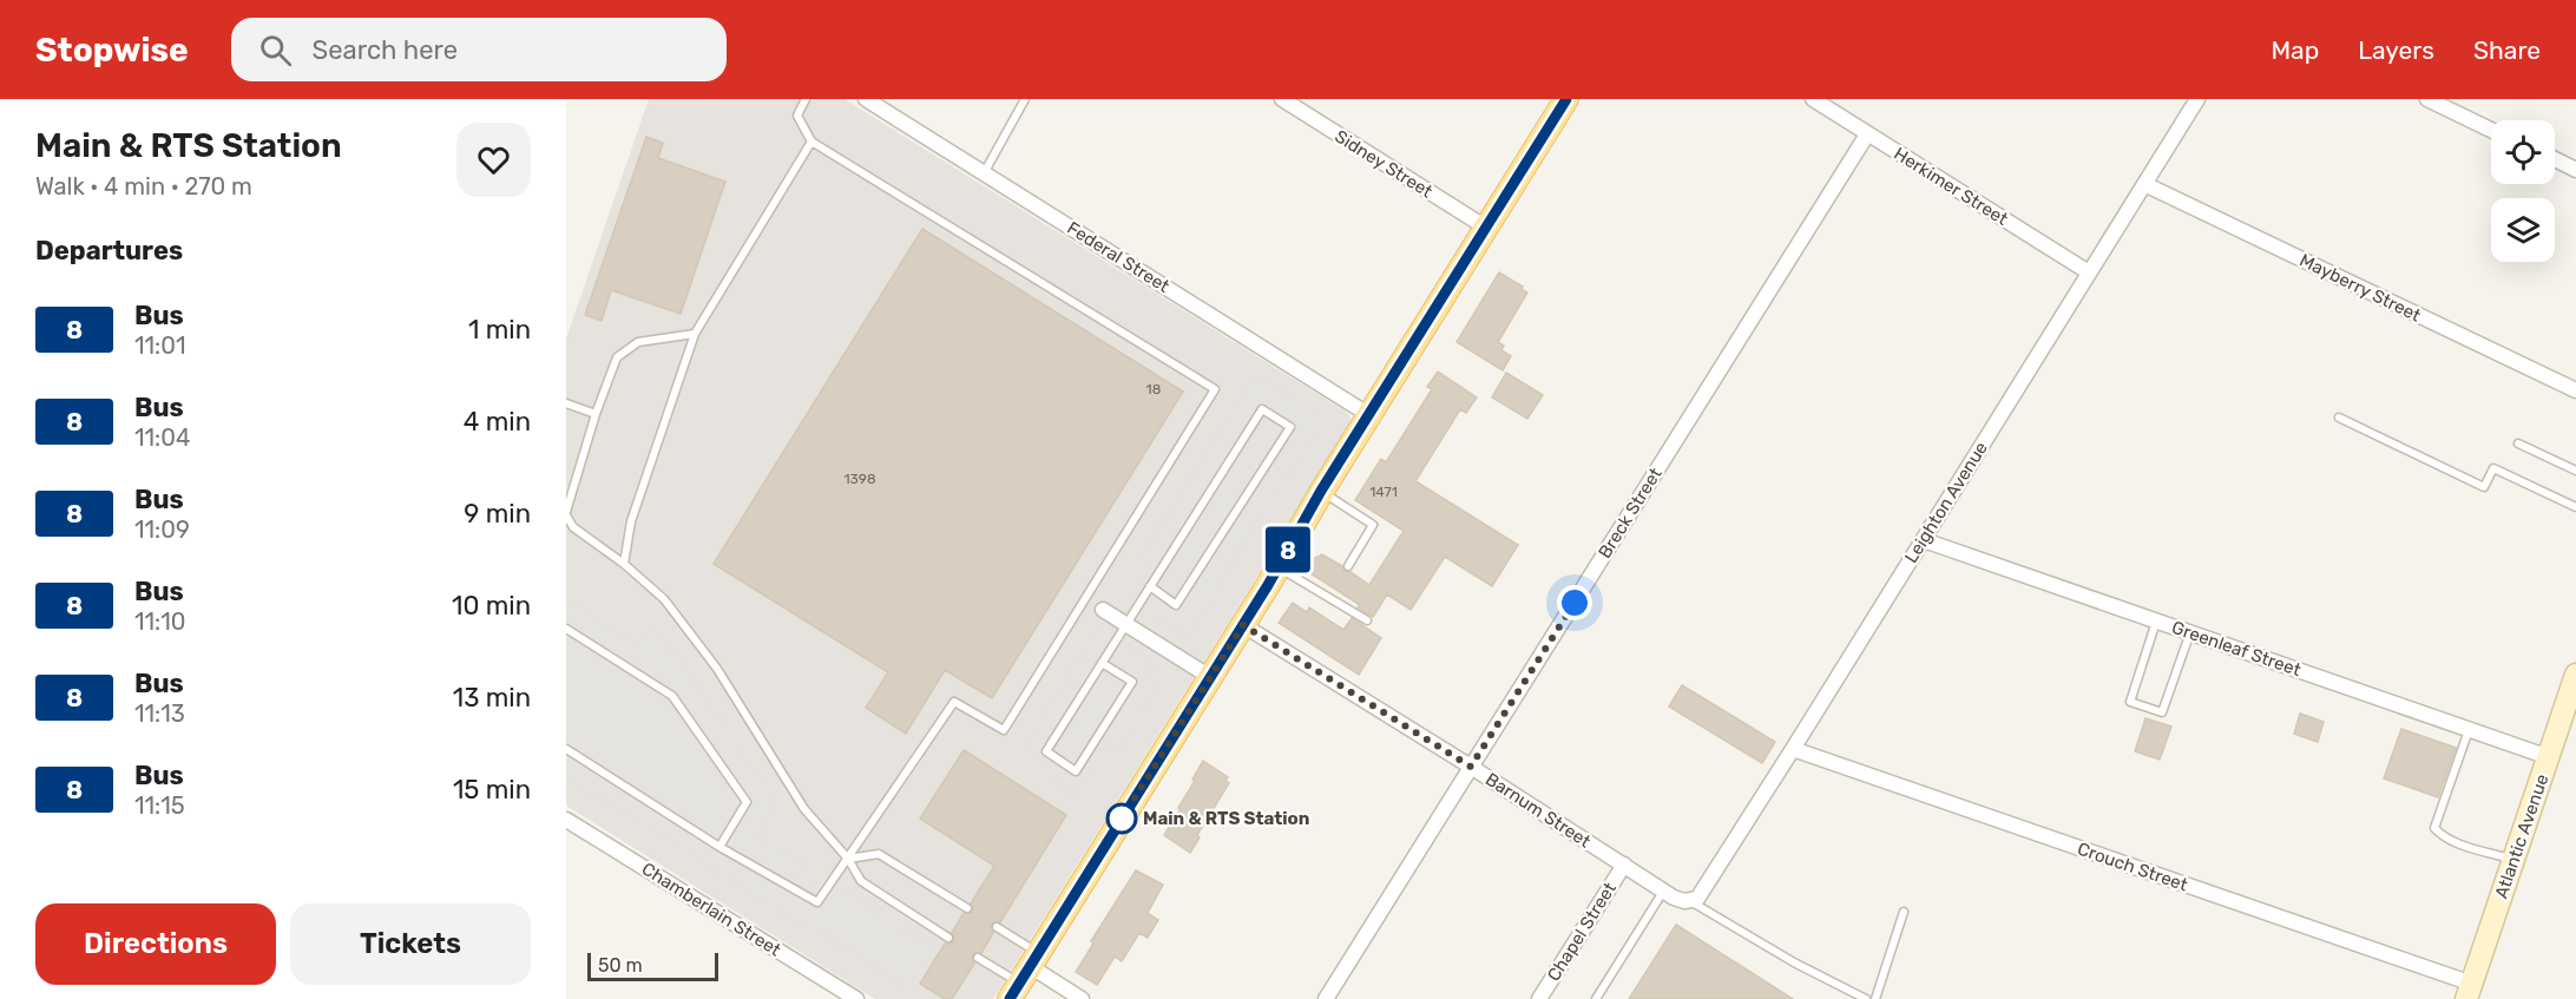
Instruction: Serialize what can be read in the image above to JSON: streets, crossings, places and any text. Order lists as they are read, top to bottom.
{
  "streets": {
    "main road": ["Atlantic Avenue"],
    "street": [
      "Sidney Street",
      "Herkimer Street",
      "Federal Street",
      "Mayberry Street",
      "Leighton Avenue",
      "Breck Street",
      "Greenleaf Street",
      "Barnum Street",
      "Crouch Street",
      "Chamberlain Street",
      "Chapel Street"
    ]
  },
  "crossings": [
    ["Herkimer Street", "Leighton Avenue"],
    ["Herkimer Street", "Breck Street"],
    ["Mayberry Street", "Leighton Avenue"],
    ["Leighton Avenue", "Greenleaf Street"],
    ["Leighton Avenue", "Barnum Street"],
    ["Leighton Avenue", "Crouch Street"],
    ["Breck Street", "Barnum Street"],
    ["Greenleaf Street", "Atlantic Avenue"],
    ["Barnum Street", "Chapel Street"],
    ["Atlantic Avenue", "Crouch Street"]
  ],
  "places": ["Main & RTS Station"],
  "lines": ["bus line 8"],
  "house_numbers": ["18", "1398", "1471"],
  "scale_bar": "50 m",
  "page": {
    "header": "Stopwise",
    "search": "Search here",
    "nav": ["Map", "Layers", "Share"],
    "heading": [
      ["Main & RTS Station", "Walk · 4 min · 270 m"],
      "Departures"
    ],
    "on_map": "8",
    "list": [
      {
        "mark": "8",
        "name": "Bus",
        "note": "11:01",
        "value": "1 min"
      },
      {
        "mark": "8",
        "name": "Bus",
        "note": "11:04",
        "value": "4 min"
      },
      {
        "mark": "8",
        "name": "Bus",
        "note": "11:09",
        "value": "9 min"
      },
      {
        "mark": "8",
        "name": "Bus",
        "note": "11:10",
        "value": "10 min"
      },
      {
        "mark": "8",
        "name": "Bus",
        "note": "11:13",
        "value": "13 min"
      },
      {
        "mark": "8",
        "name": "Bus",
        "note": "11:15",
        "value": "15 min"
      }
    ],
    "buttons": ["Directions", "Tickets"],
    "scale": "50 m"
  }
}
